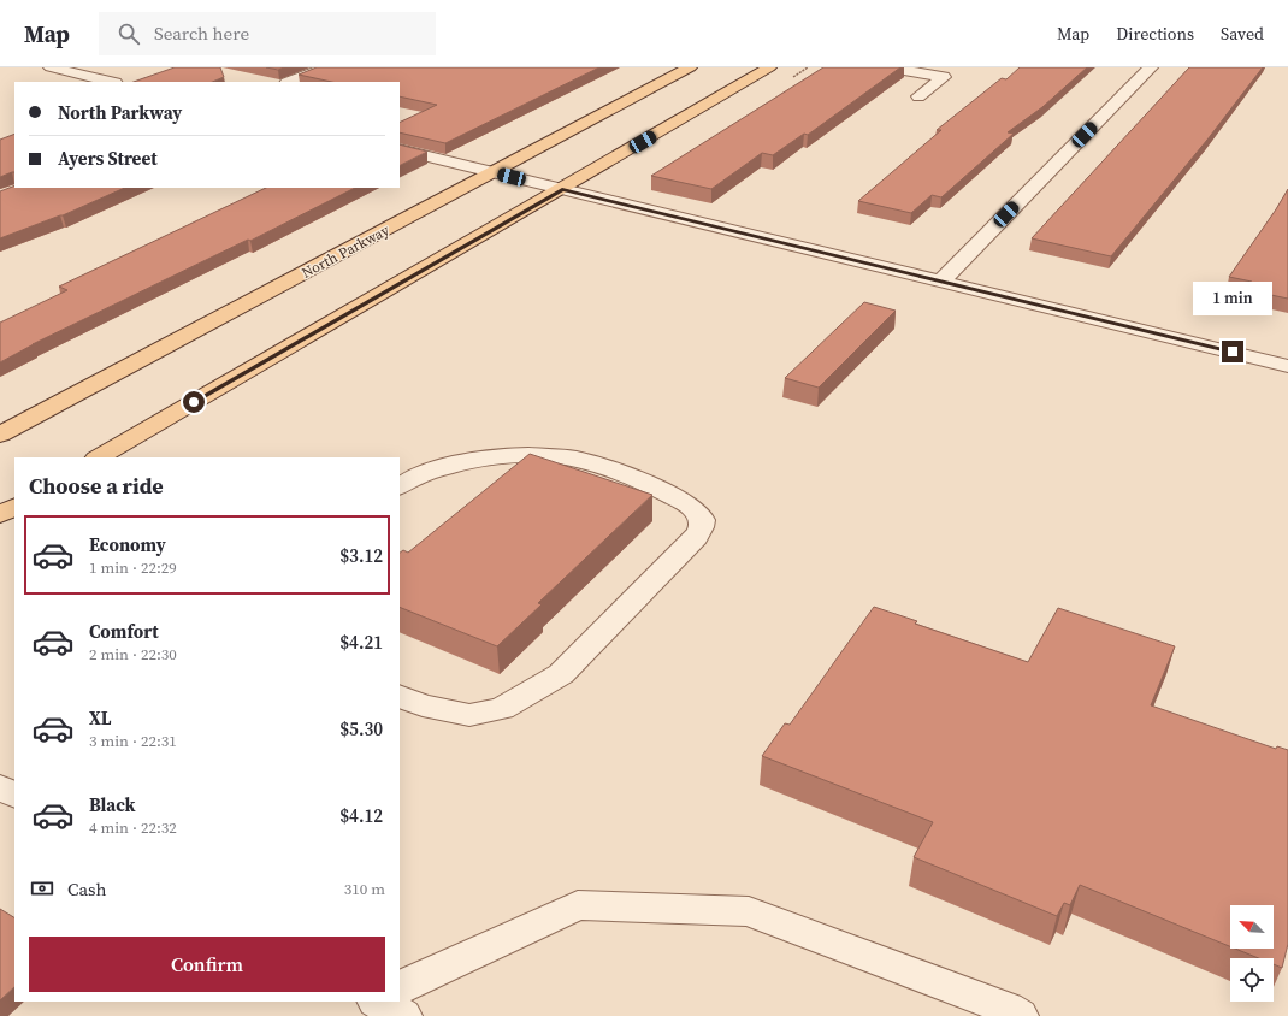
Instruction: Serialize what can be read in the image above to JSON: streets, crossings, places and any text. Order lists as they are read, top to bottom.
{
  "streets": {
    "main road": ["North Parkway"]
  },
  "north": "top left",
  "page": {
    "header": "Map",
    "search": "Search here",
    "nav": ["Map", "Directions", "Saved"],
    "banner": ["North Parkway", "Ayers Street"],
    "bubble": "1 min",
    "heading": "Choose a ride",
    "list": [
      {
        "name": "Economy",
        "note": "1 min · 22:29",
        "value": "$3.12"
      },
      {
        "name": "Comfort",
        "note": "2 min · 22:30",
        "value": "$4.21"
      },
      {
        "name": "XL",
        "note": "3 min · 22:31",
        "value": "$5.30"
      },
      {
        "name": "Black",
        "note": "4 min · 22:32",
        "value": "$4.12"
      }
    ],
    "pay": ["Cash", "310 m"],
    "buttons": "Confirm"
  }
}
